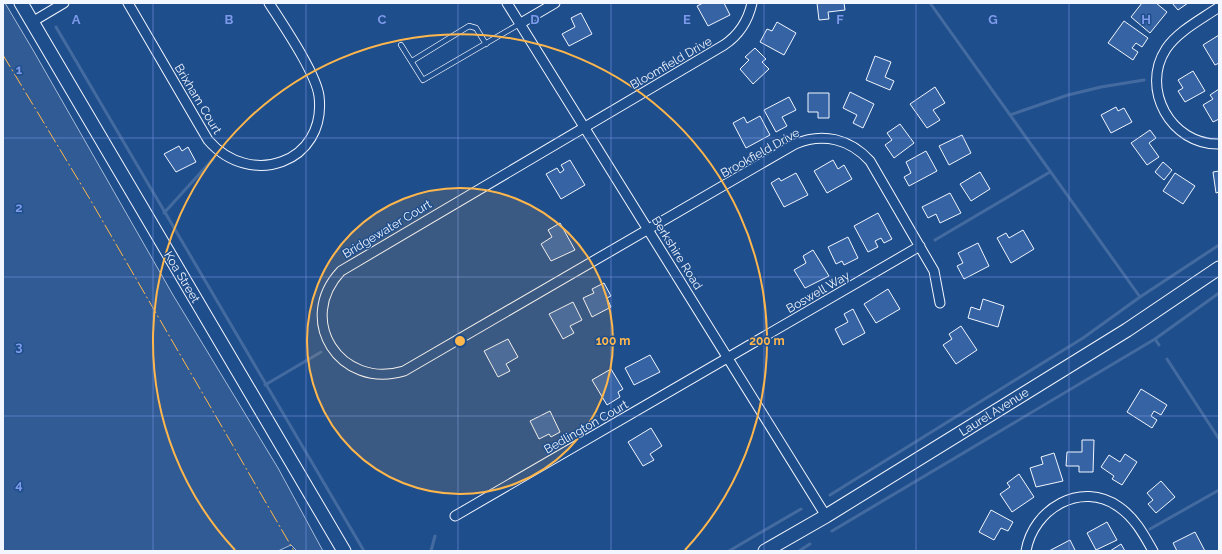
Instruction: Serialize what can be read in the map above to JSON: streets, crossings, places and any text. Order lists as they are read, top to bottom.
{
  "streets": {
    "main road": ["Koa Street", "Laurel Avenue"],
    "street": [
      "Bloomfield Drive",
      "Brixham Court",
      "Brookfield Drive",
      "Bridgewater Court",
      "Berkshire Road",
      "Boswell Way",
      "Bedlington Court"
    ]
  },
  "crossings": [
    ["Bloomfield Drive", "Bridgewater Court"],
    ["Bloomfield Drive", "Berkshire Road"],
    ["Brookfield Drive", "Bridgewater Court"],
    ["Brookfield Drive", "Berkshire Road"],
    ["Brookfield Drive", "Boswell Way"],
    ["Bridgewater Court", "Berkshire Road"],
    ["Berkshire Road", "Boswell Way"],
    ["Berkshire Road", "Laurel Avenue"],
    ["Berkshire Road", "Bedlington Court"],
    ["Boswell Way", "Bedlington Court"]
  ],
  "grid": {
    "columns": [
      "A",
      "B",
      "C",
      "D",
      "E",
      "F",
      "G",
      "H"
    ],
    "rows": [
      "1",
      "2",
      "3",
      "4"
    ]
  },
  "rings": ["100 m", "200 m"]
}
